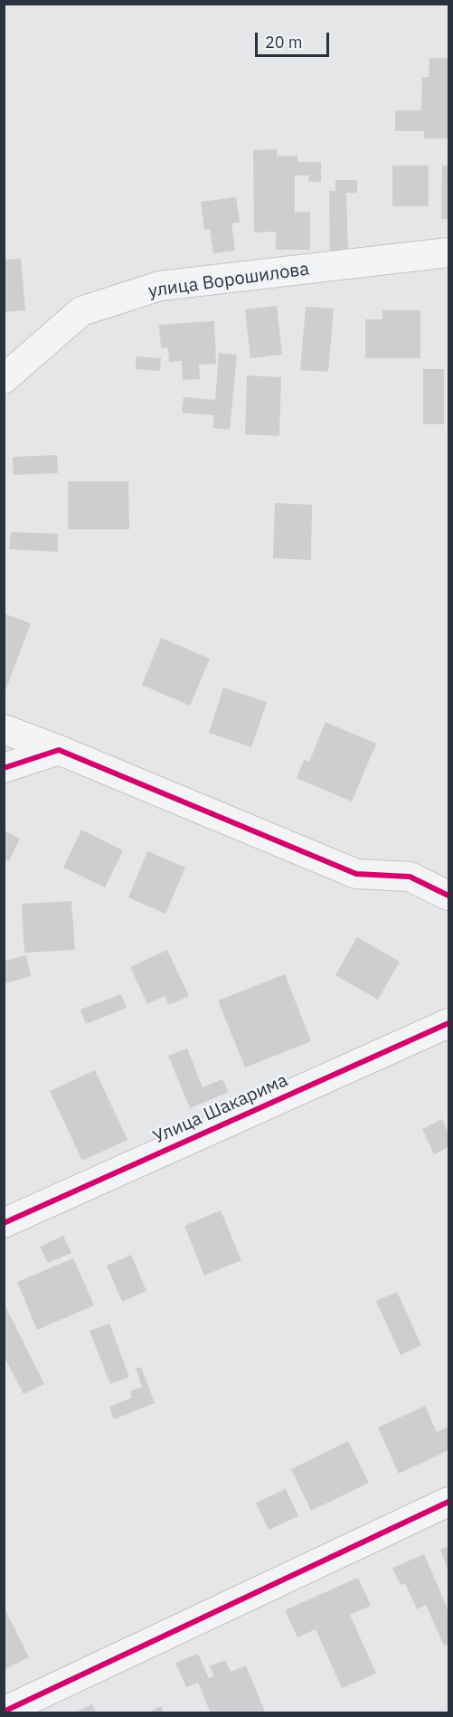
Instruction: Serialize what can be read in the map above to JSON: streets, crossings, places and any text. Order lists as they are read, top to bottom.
{
  "streets": {
    "street": ["улица Ворошилова", "Улица Шакарима"]
  },
  "scale_bar": "20 m"
}
